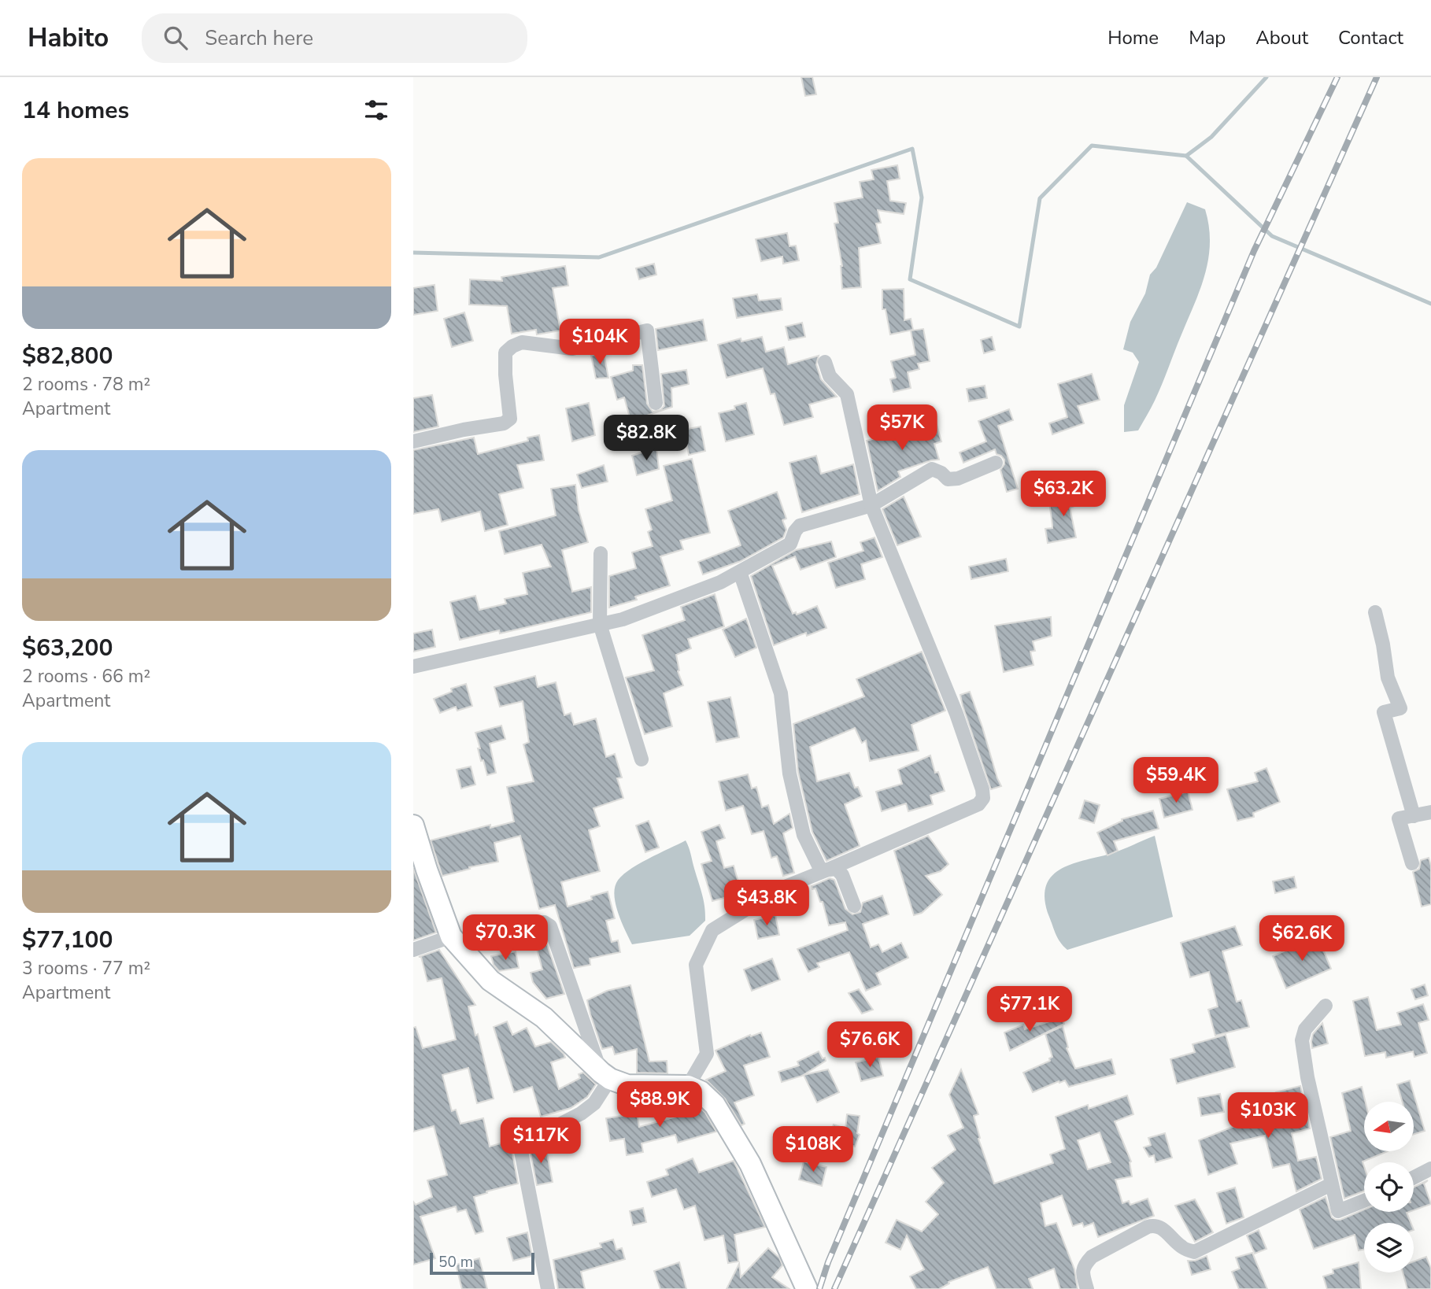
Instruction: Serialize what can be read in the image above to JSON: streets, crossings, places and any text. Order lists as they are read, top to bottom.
{
  "scale_bar": "50 m",
  "north": "left",
  "page": {
    "header": "Habito",
    "search": "Search here",
    "nav": [
      "Home",
      "Map",
      "About",
      "Contact"
    ],
    "heading": "14 homes",
    "list": [
      {
        "name": "$82,800",
        "note": "2 rooms · 78 m² · Apartment"
      },
      {
        "name": "$63,200",
        "note": "2 rooms · 66 m² · Apartment"
      },
      {
        "name": "$77,100",
        "note": "3 rooms · 77 m² · Apartment"
      }
    ],
    "price": [
      "$104K",
      "$57K",
      "$82.8K",
      "$63.2K",
      "$59.4K",
      "$43.8K",
      "$70.3K",
      "$62.6K",
      "$77.1K",
      "$76.6K",
      "$88.9K",
      "$103K",
      "$117K",
      "$108K"
    ],
    "scale": "50 m"
  }
}
